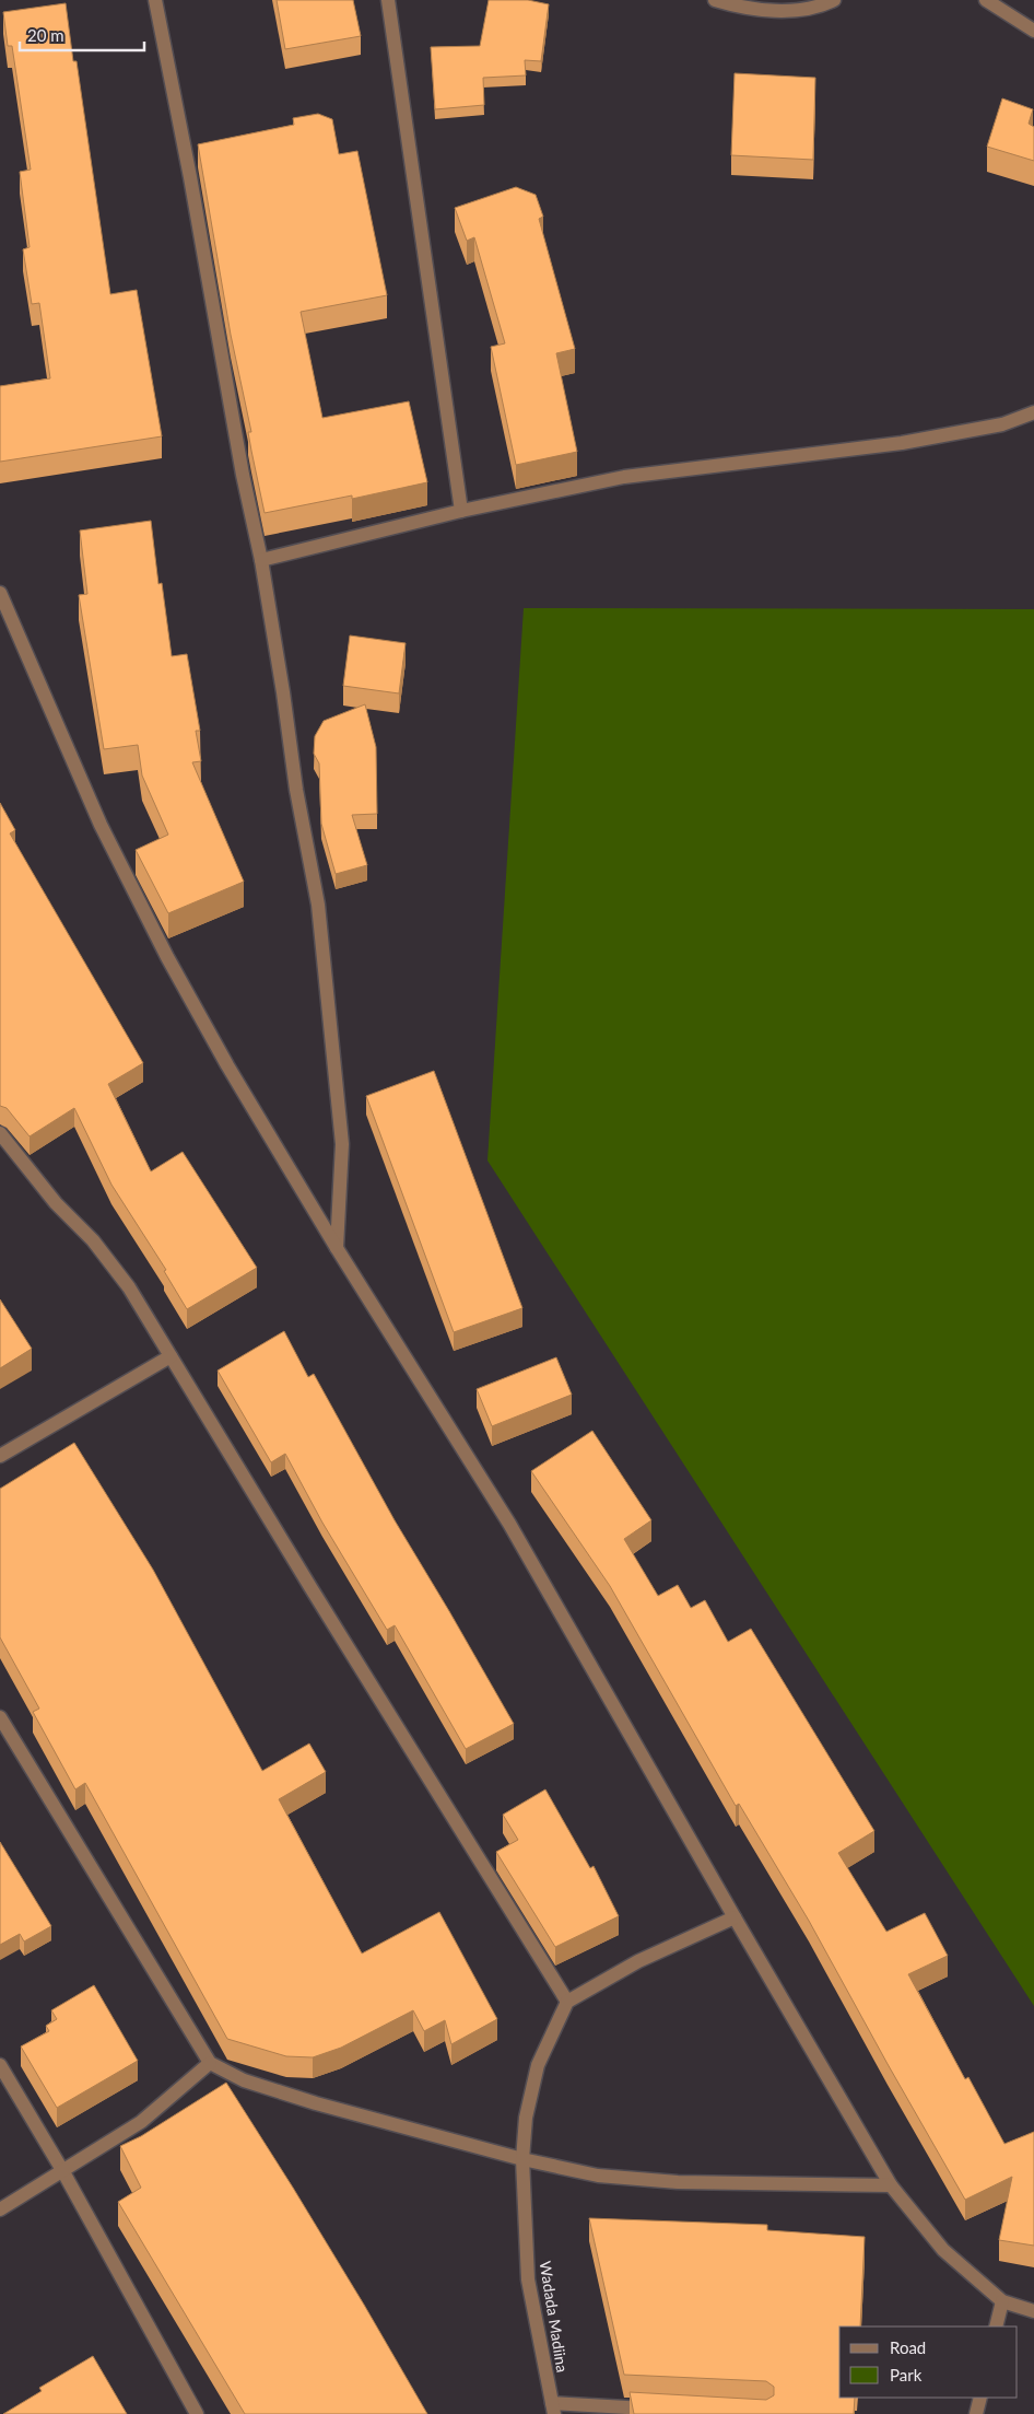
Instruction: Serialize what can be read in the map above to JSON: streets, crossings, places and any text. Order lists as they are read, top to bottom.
{
  "streets": {
    "street": ["Wadada Madiina"]
  },
  "legend": ["Road", "Park"],
  "scale_bar": "20 m"
}
